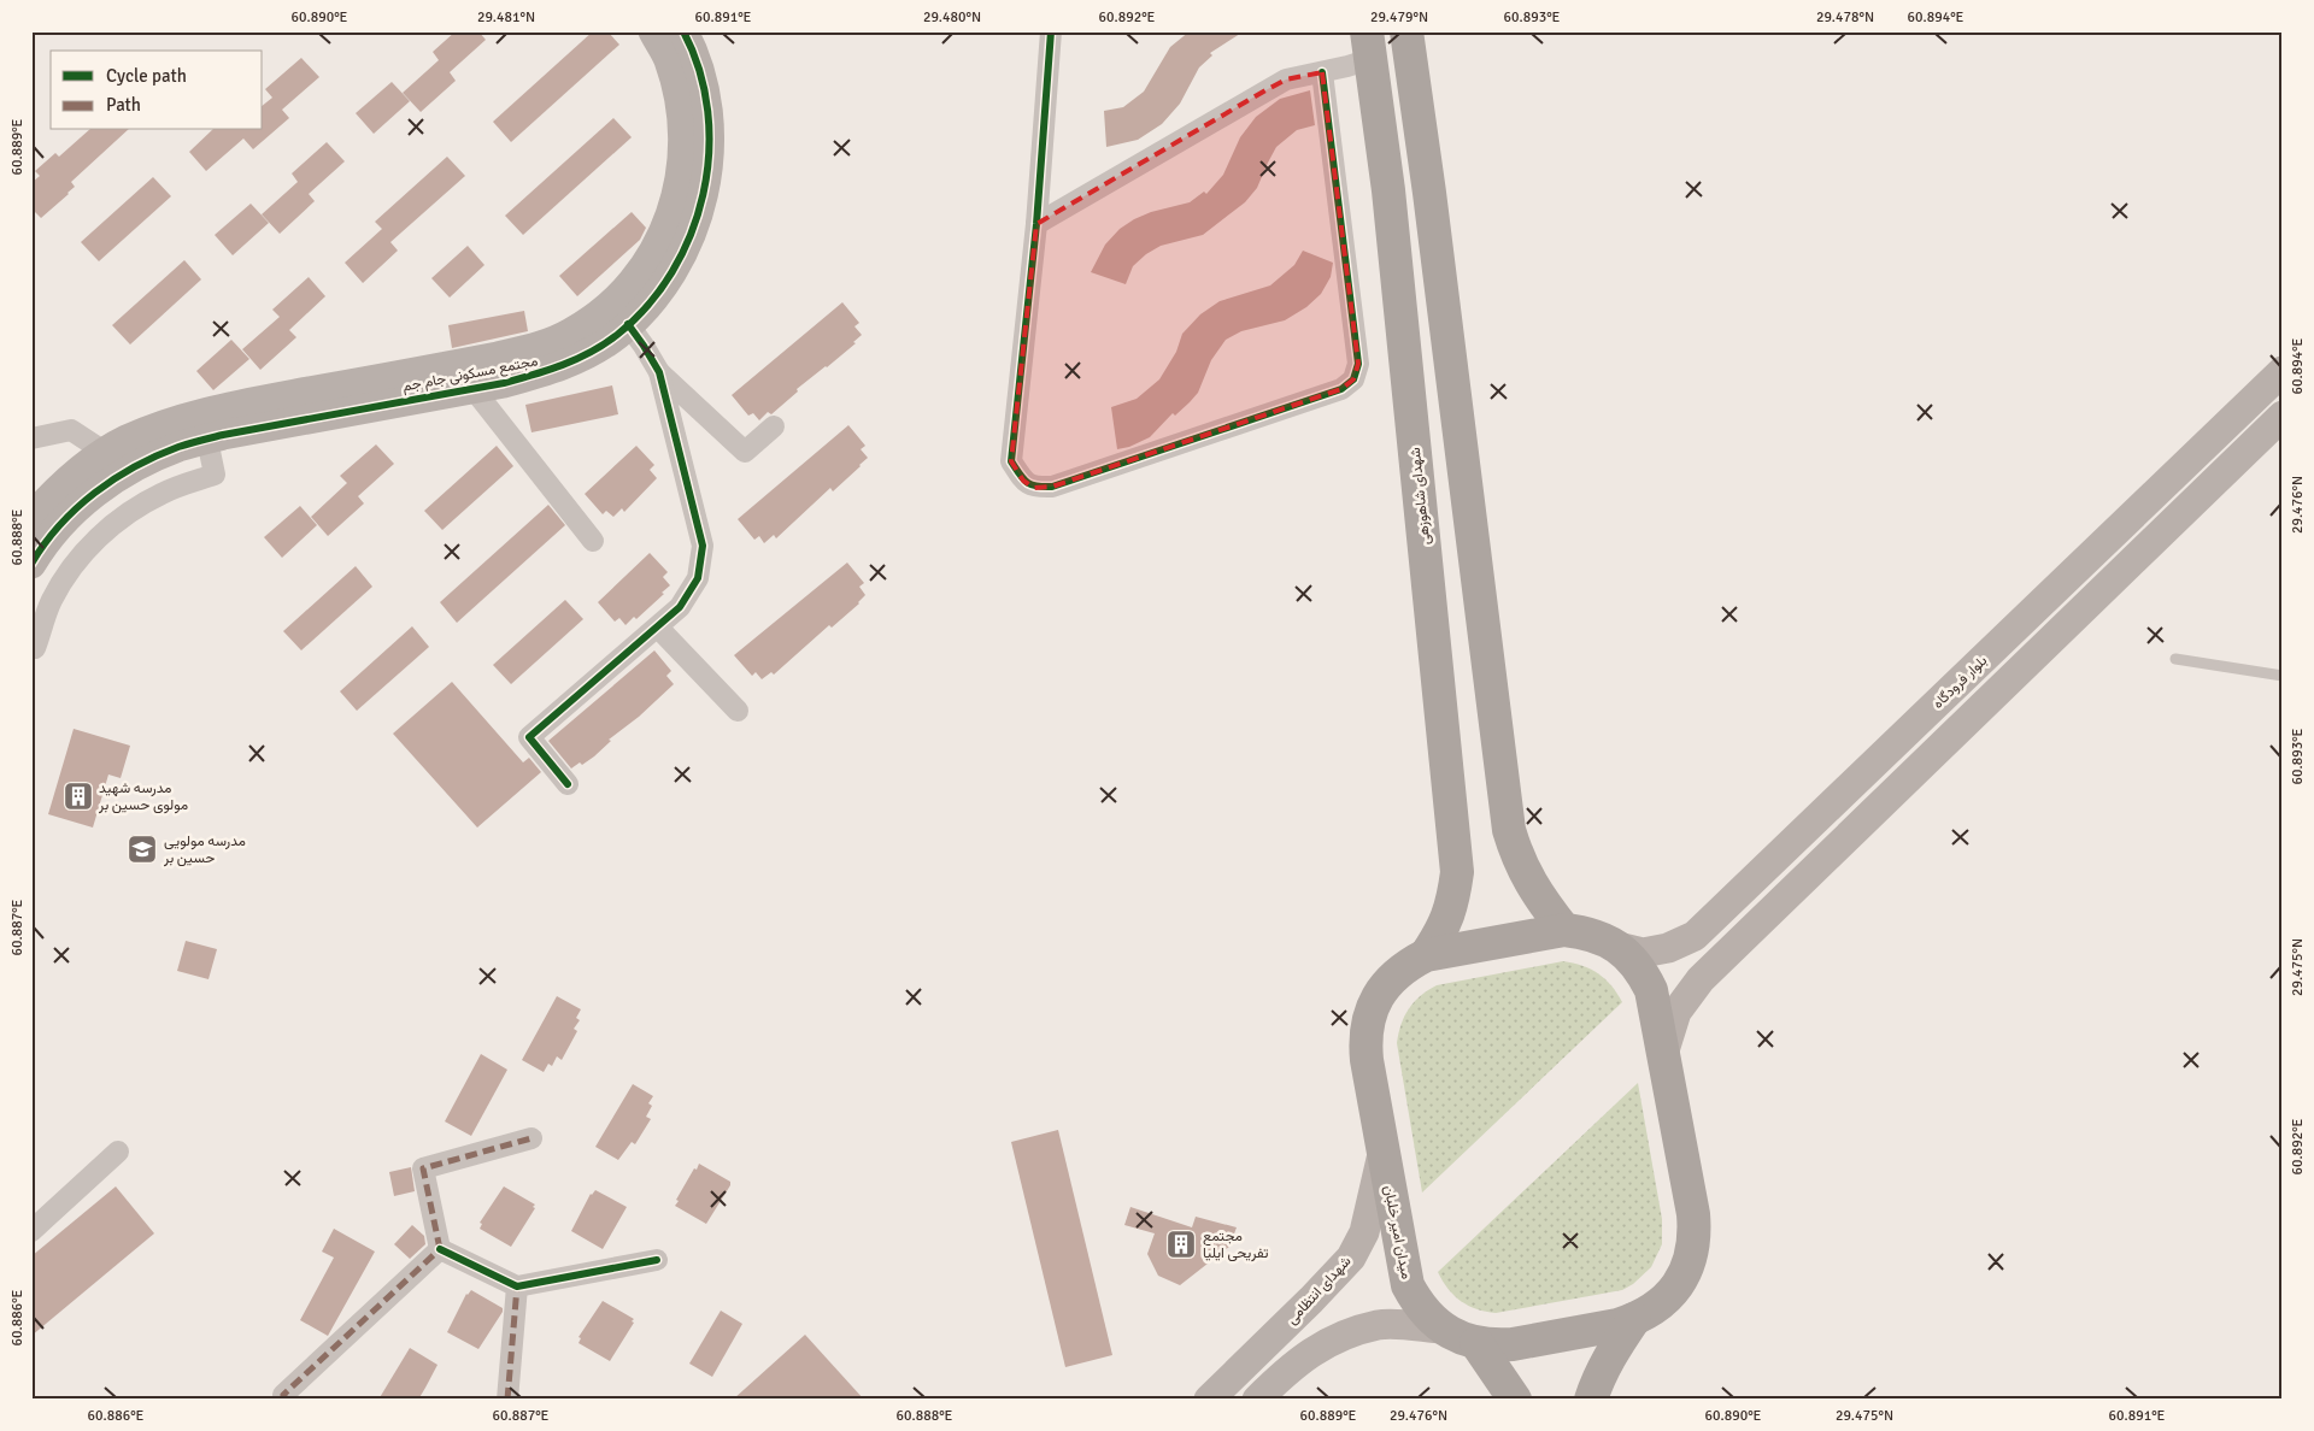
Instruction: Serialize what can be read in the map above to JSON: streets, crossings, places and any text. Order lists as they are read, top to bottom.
{
  "streets": {
    "main road": [
      "مجتمع مسکونی جام جم",
      "شهدای شاهوزهی",
      "بلوار فرودگاه",
      "میدان امیر خلبان",
      "شهدای انتظامی"
    ]
  },
  "crossings": [
    ["شهدای شاهوزهی", "میدان امیر خلبان"],
    ["بلوار فرودگاه", "میدان امیر خلبان"],
    ["میدان امیر خلبان", "شهدای انتظامی"]
  ],
  "places": {
    "building": ["مدرسه شهید مولوی حسین بر", "مجتمع تفریحی ایلیا"],
    "school or university": ["مدرسه مولویی حسین بر"]
  },
  "legend": ["Cycle path", "Path"],
  "coordinates": [
    "60.890°E",
    "29.481°N",
    "60.891°E",
    "29.480°N",
    "60.892°E",
    "29.479°N",
    "60.893°E",
    "29.478°N",
    "60.894°E",
    "60.889°E",
    "29.476°N",
    "60.888°E",
    "60.887°E",
    "29.475°N",
    "60.886°E"
  ]
}
